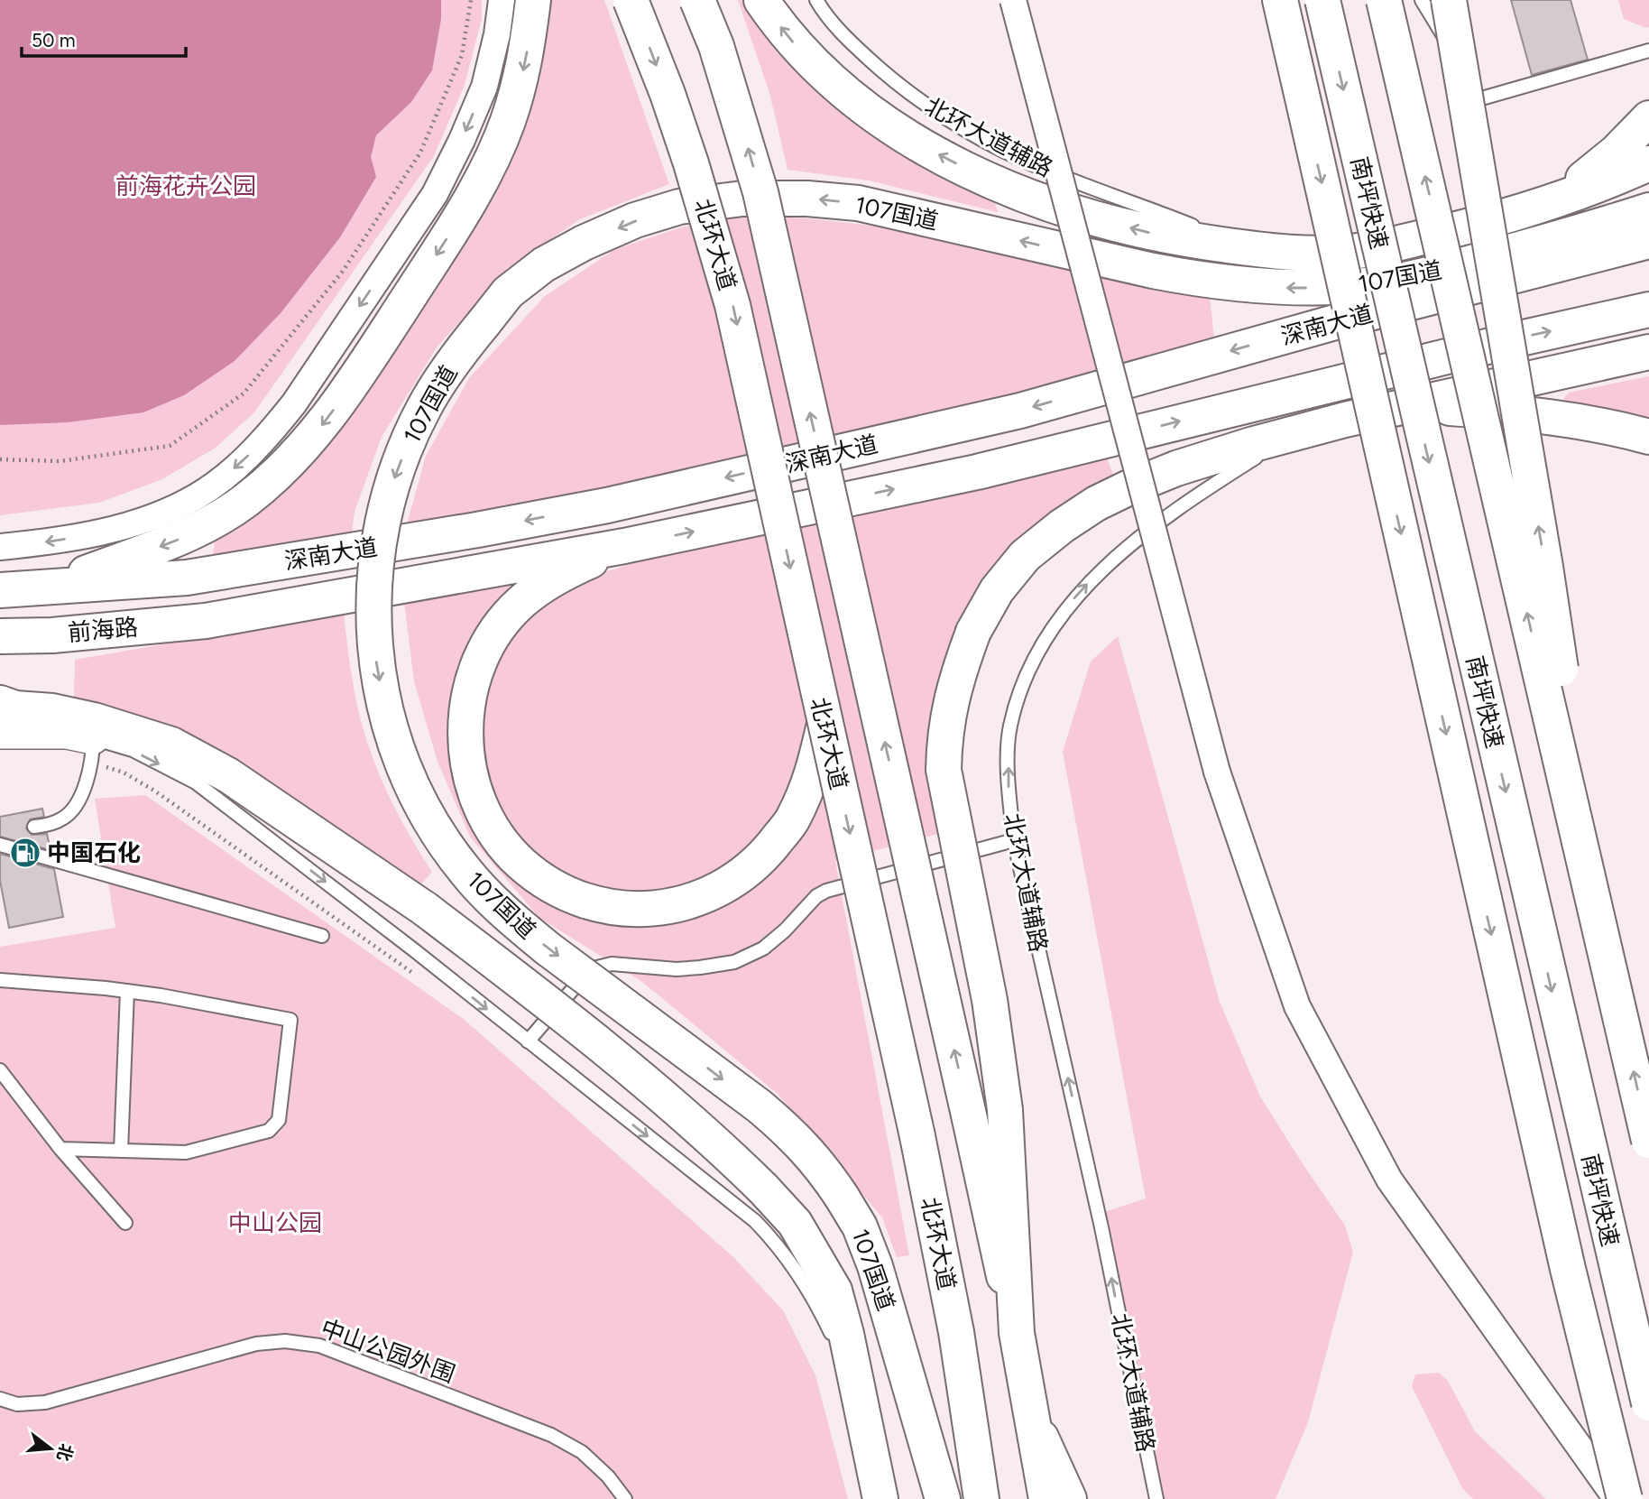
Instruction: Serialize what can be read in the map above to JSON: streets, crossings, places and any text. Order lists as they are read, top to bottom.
{
  "streets": {
    "main road": [
      "南坪快速",
      "107国道",
      "北环大道",
      "深南大道",
      "前海路"
    ],
    "lane": ["北环大道辅路", "中山公园外围"]
  },
  "crossings": [
    ["深南大道", "前海路"]
  ],
  "one_way": ["北环大道辅路"],
  "parks": ["前海花卉公园", "中山公园"],
  "places": {
    "fuel station": ["中国石化"]
  },
  "scale_bar": "50 m",
  "north": "right"
}
